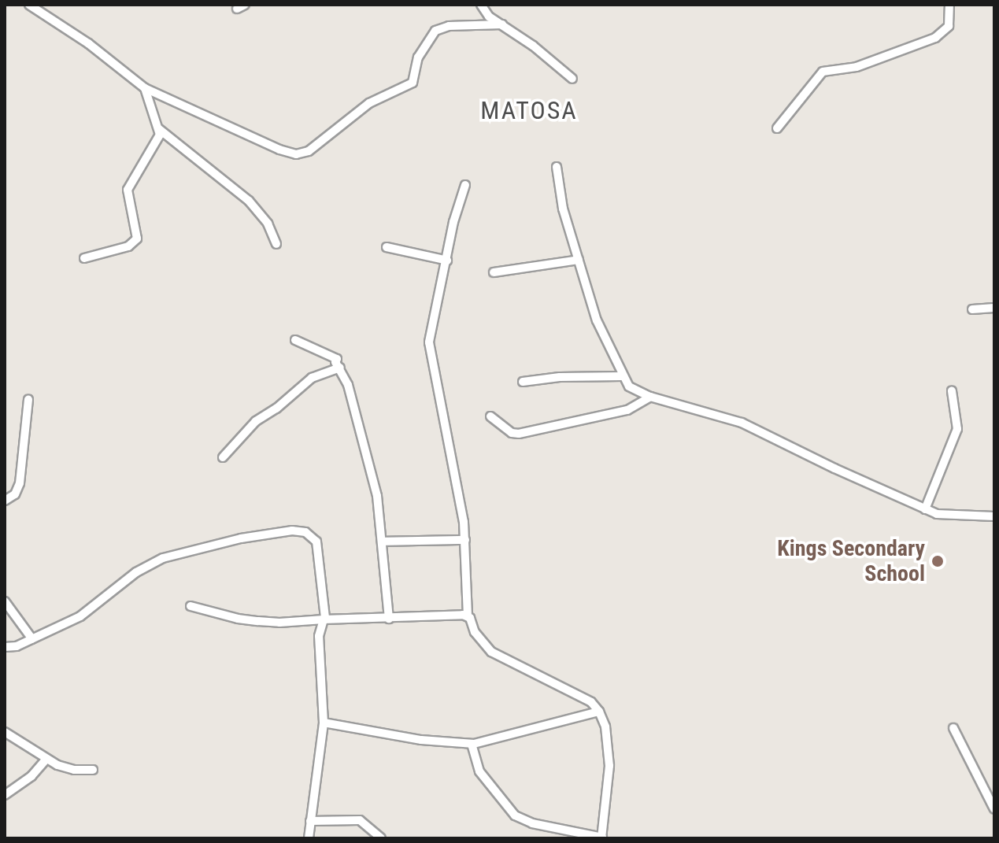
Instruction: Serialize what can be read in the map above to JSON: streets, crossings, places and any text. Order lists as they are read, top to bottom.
{
  "districts": ["MATOSA"],
  "places": ["Kings Secondary School"]
}
